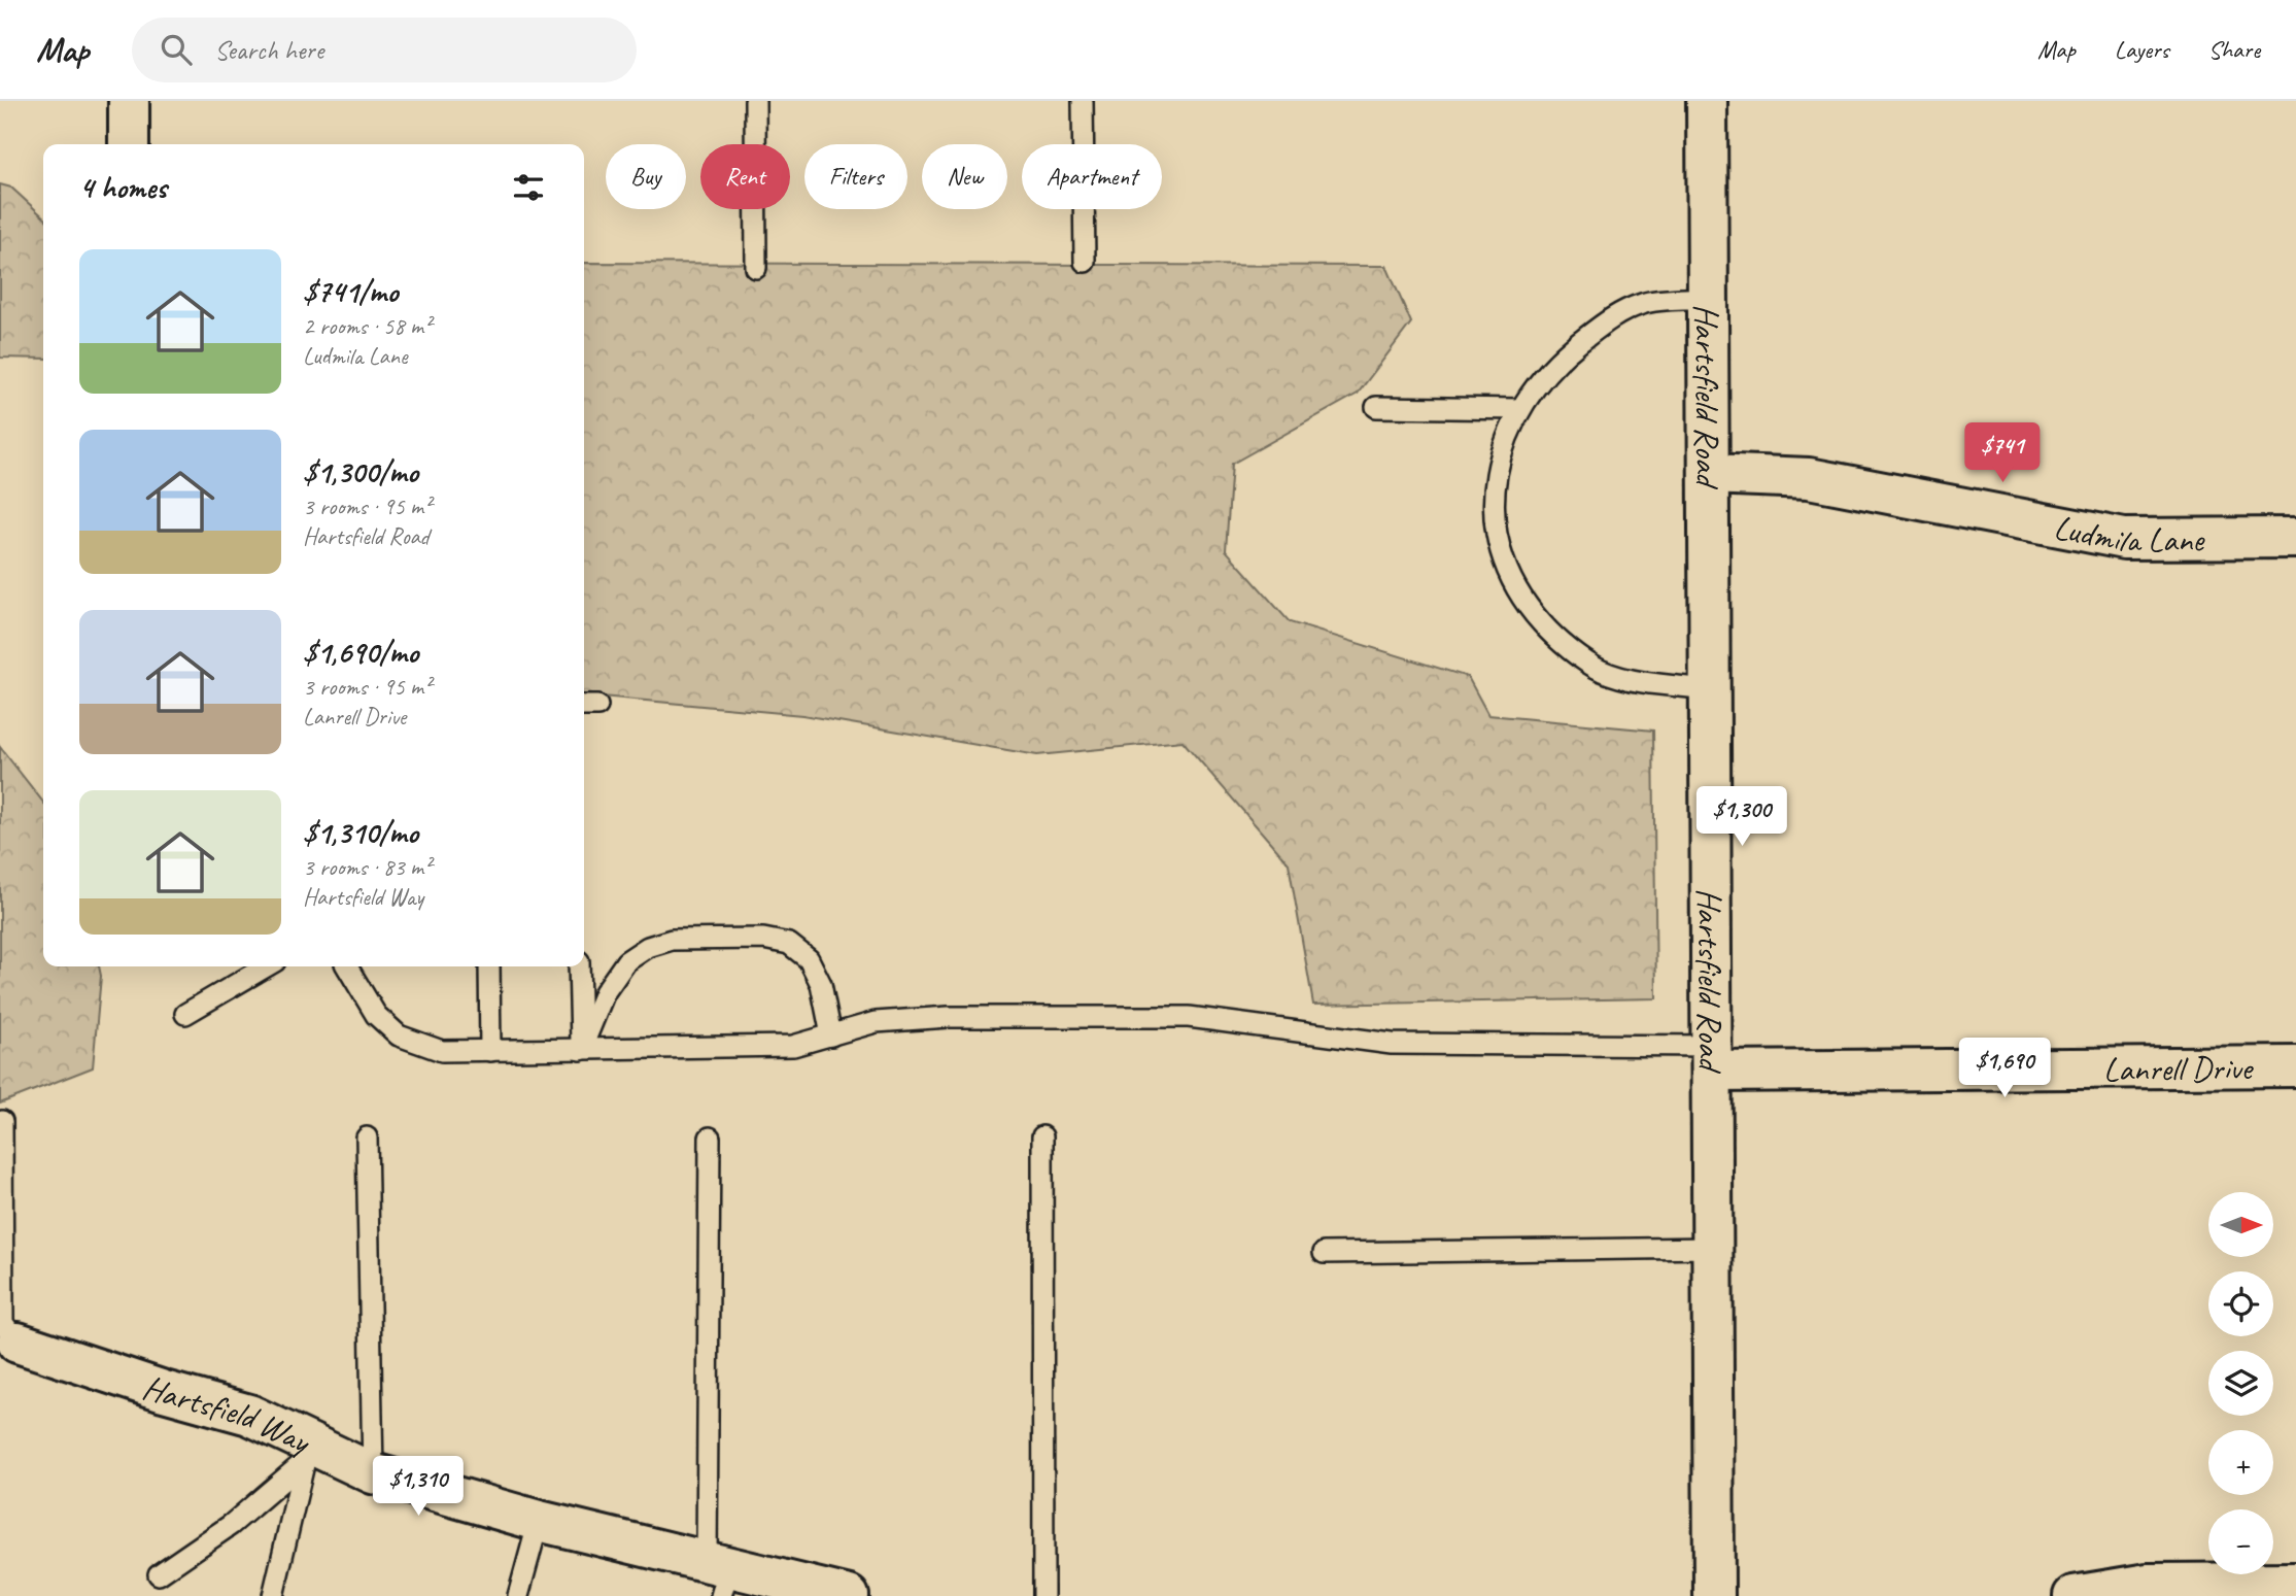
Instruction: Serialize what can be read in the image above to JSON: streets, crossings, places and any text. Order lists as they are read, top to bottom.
{
  "streets": {
    "street": [
      "Hartsfield Road",
      "Ludmila Lane",
      "Lanrell Drive",
      "Hartsfield Way"
    ]
  },
  "crossings": [
    ["Hartsfield Road", "Ludmila Lane"],
    ["Hartsfield Road", "Lanrell Drive"]
  ],
  "north": "right",
  "page": {
    "header": "Map",
    "search": "Search here",
    "nav": ["Map", "Layers", "Share"],
    "chip": [
      "Buy",
      "Rent",
      "Filters",
      "New",
      "Apartment"
    ],
    "heading": "4 homes",
    "list": [
      {
        "name": "$741/mo",
        "note": "2 rooms · 58 m² · Ludmila Lane"
      },
      {
        "name": "$1,300/mo",
        "note": "3 rooms · 95 m² · Hartsfield Road"
      },
      {
        "name": "$1,690/mo",
        "note": "3 rooms · 95 m² · Lanrell Drive"
      },
      {
        "name": "$1,310/mo",
        "note": "3 rooms · 83 m² · Hartsfield Way"
      }
    ],
    "price": [
      "$741",
      "$1,300",
      "$1,690",
      "$1,310"
    ],
    "map_buttons": ["+", "−"]
  }
}
